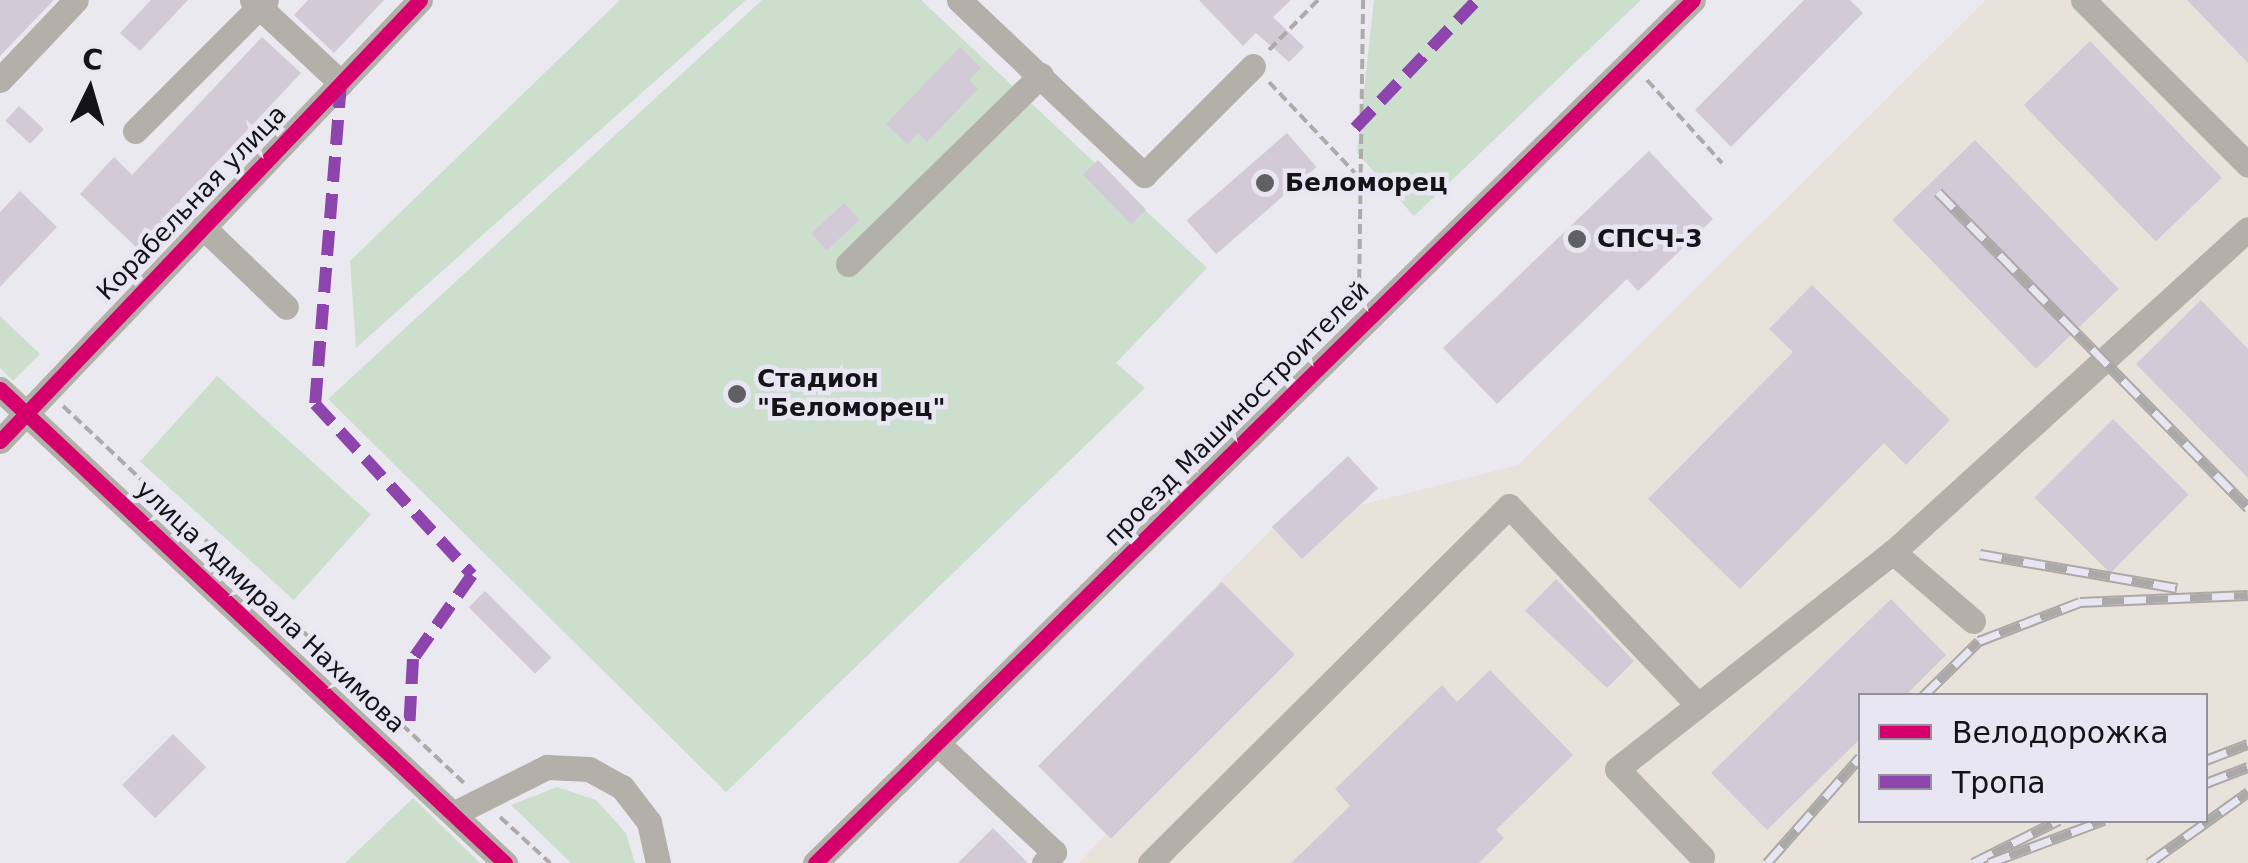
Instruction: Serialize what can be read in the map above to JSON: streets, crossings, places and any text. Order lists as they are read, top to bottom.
{
  "streets": {
    "street": ["Корабельная улица", "проезд Машиностроителей", "улица Адмирала Нахимова"]
  },
  "crossings": [
    ["Корабельная улица", "улица Адмирала Нахимова"]
  ],
  "places": ["Беломорец", "СПСЧ-3", "Стадион \"Беломорец\""],
  "legend": ["Велодорожка", "Тропа"],
  "north": "top"
}
